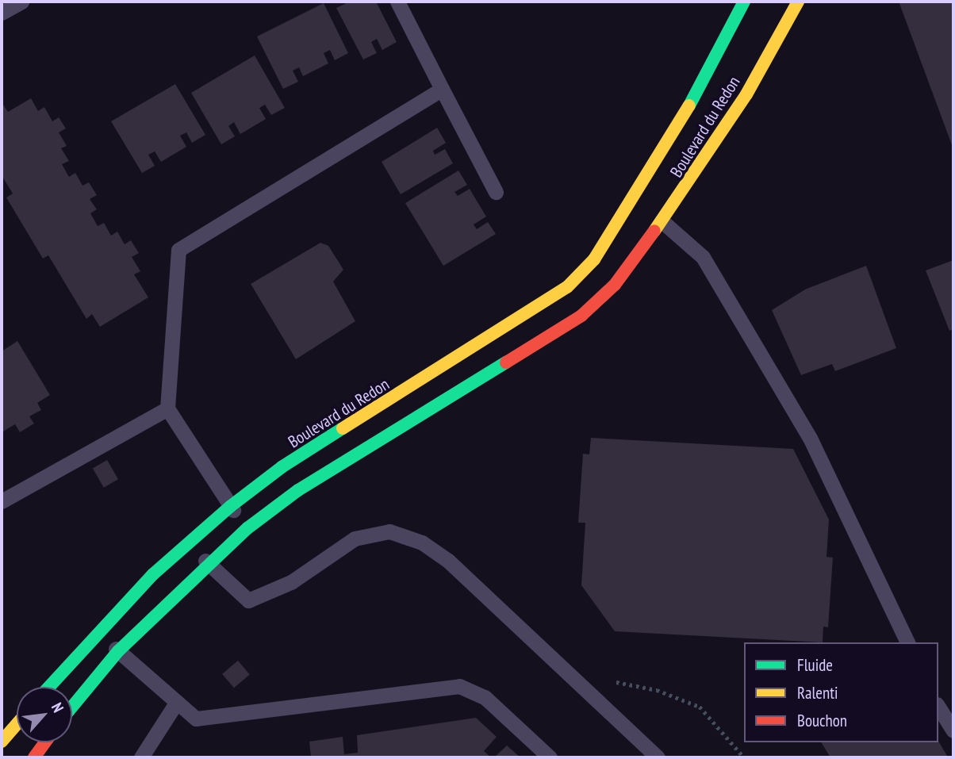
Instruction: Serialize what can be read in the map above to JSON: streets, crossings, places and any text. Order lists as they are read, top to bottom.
{
  "streets": {
    "street": ["Boulevard du Redon"]
  },
  "legend": ["Fluide", "Ralenti", "Bouchon"],
  "north": "top right"
}
